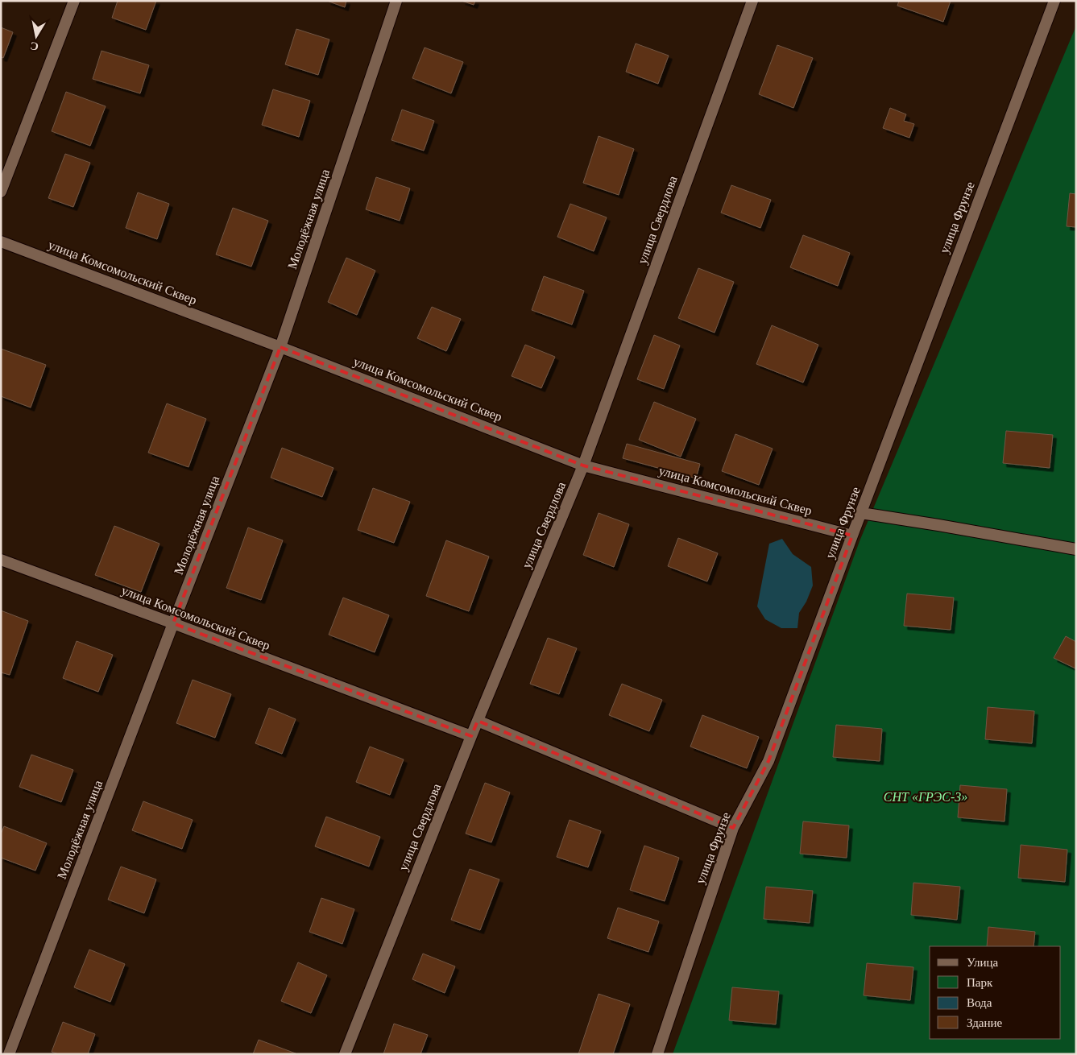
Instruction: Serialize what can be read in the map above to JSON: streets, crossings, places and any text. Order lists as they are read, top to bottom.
{
  "streets": {
    "street": [
      "улица Фрунзе",
      "Молодёжная улица",
      "улица Свердлова",
      "улица Комсомольский Сквер"
    ]
  },
  "crossings": [
    ["улица Фрунзе", "улица Комсомольский Сквер"],
    ["Молодёжная улица", "улица Комсомольский Сквер"],
    ["улица Свердлова", "улица Комсомольский Сквер"]
  ],
  "parks": ["СНТ «ГРЭС-3»"],
  "legend": [
    "Улица",
    "Парк",
    "Вода",
    "Здание"
  ],
  "north": "bottom"
}
